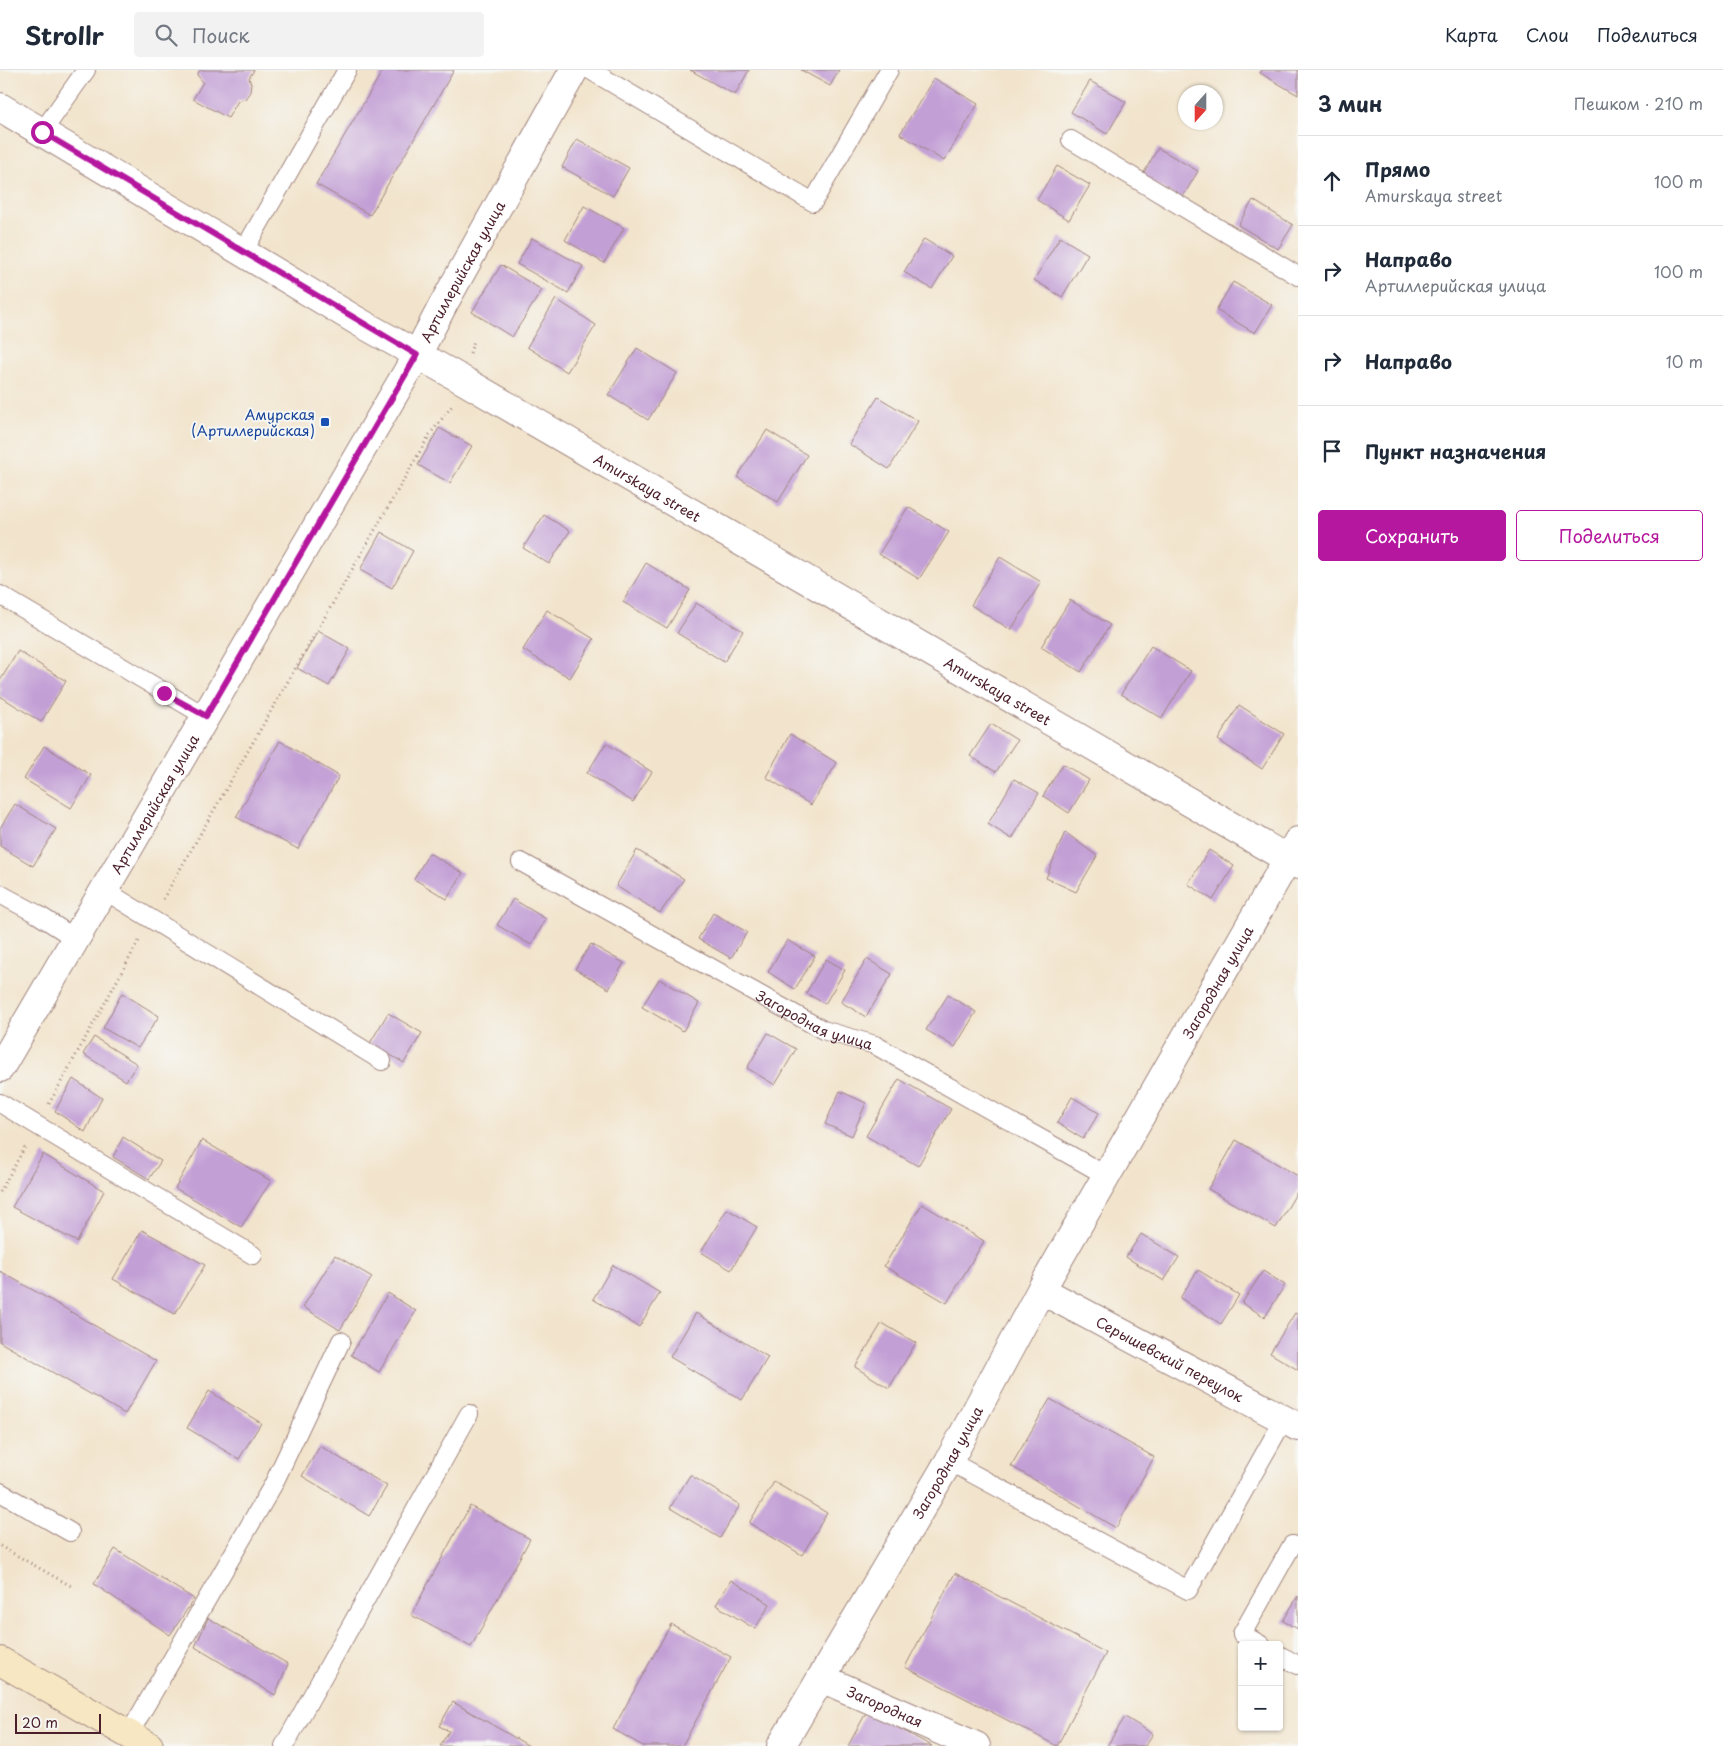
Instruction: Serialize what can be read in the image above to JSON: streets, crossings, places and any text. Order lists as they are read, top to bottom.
{
  "streets": {
    "street": [
      "Артиллерийская улица",
      "Amurskaya street",
      "Загородная улица",
      "Серышевский переулок",
      "Загородная"
    ]
  },
  "crossings": [
    ["Артиллерийская улица", "Amurskaya street"],
    ["Amurskaya street", "Загородная улица"],
    ["Загородная улица", "Серышевский переулок"],
    ["Загородная улица", "Загородная"]
  ],
  "places": {
    "transit": ["Амурская (Артиллерийская)"]
  },
  "scale_bar": "20 m",
  "north": "bottom",
  "page": {
    "header": "Strollr",
    "search": "Поиск",
    "nav": ["Карта", "Слои", "Поделиться"],
    "heading": ["3 мин", "Пешком · 210 m"],
    "list": [
      ["Прямо", "Amurskaya street", "100 m"],
      ["Направо", "Артиллерийская улица", "100 m"],
      ["Направо", "10 m"],
      "Пункт назначения"
    ],
    "buttons": ["Сохранить", "Поделиться"],
    "map_buttons": ["+", "−"],
    "scale": "20 m"
  }
}
